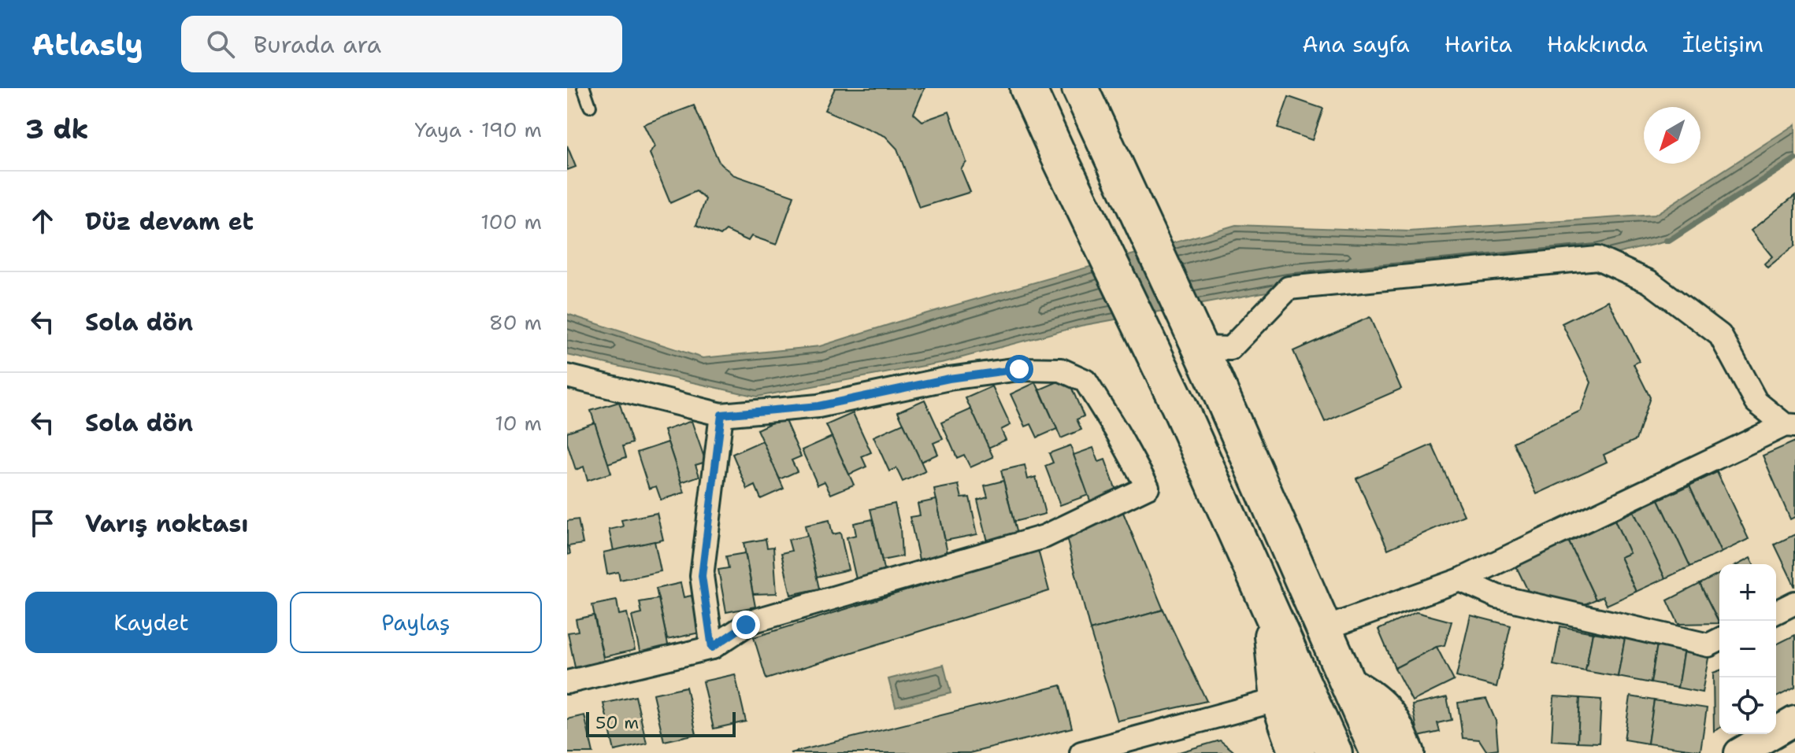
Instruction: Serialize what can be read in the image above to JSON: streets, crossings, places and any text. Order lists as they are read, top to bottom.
{
  "scale_bar": "50 m",
  "north": "bottom left",
  "page": {
    "header": "Atlasly",
    "search": "Burada ara",
    "nav": [
      "Ana sayfa",
      "Harita",
      "Hakkında",
      "İletişim"
    ],
    "heading": ["3 dk", "Yaya · 190 m"],
    "list": [
      ["Düz devam et", "100 m"],
      ["Sola dön", "80 m"],
      ["Sola dön", "10 m"],
      "Varış noktası"
    ],
    "map_buttons": ["+", "−"],
    "buttons": ["Kaydet", "Paylaş"],
    "scale": "50 m"
  }
}
